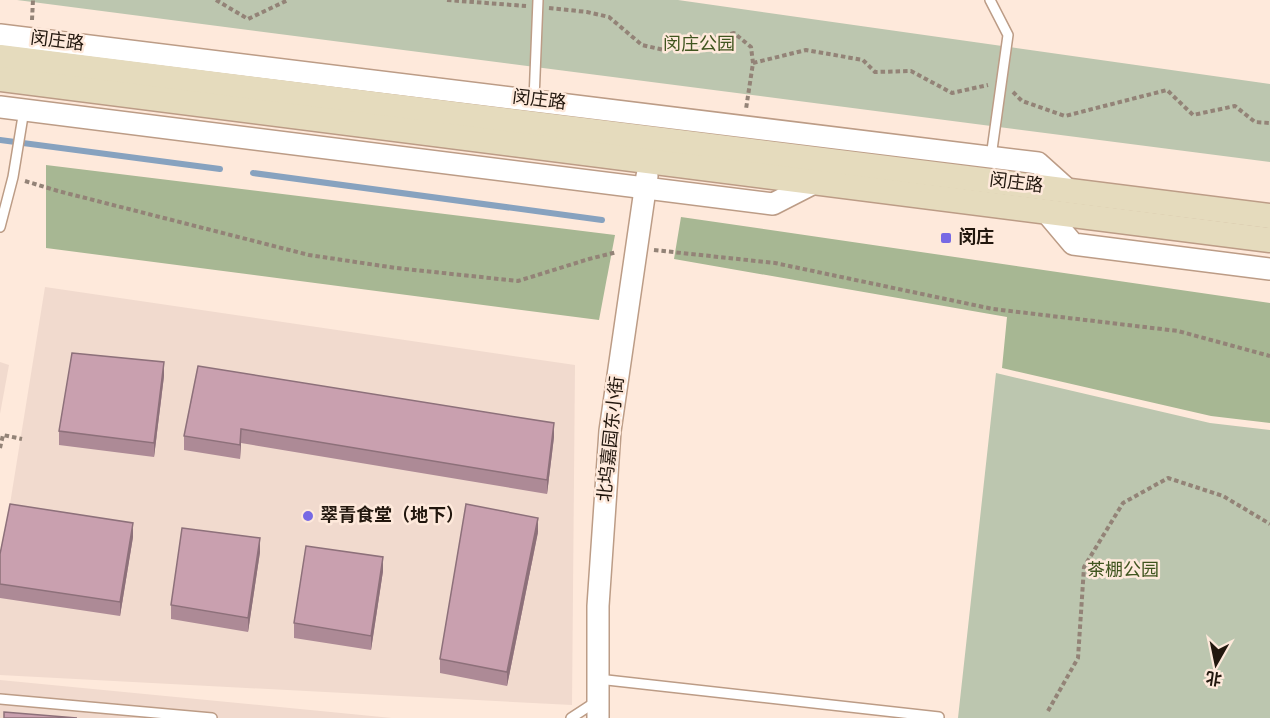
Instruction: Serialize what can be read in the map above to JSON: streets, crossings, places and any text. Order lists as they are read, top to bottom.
{
  "streets": {
    "main road": ["闵庄路"],
    "street": ["北坞嘉园东小街"]
  },
  "crossings": [
    ["闵庄路", "北坞嘉园东小街"]
  ],
  "parks": ["闵庄公园", "茶棚公园"],
  "places": {
    "transit": ["闵庄"],
    "other": ["翠青食堂（地下）"]
  },
  "north": "bottom"
}
